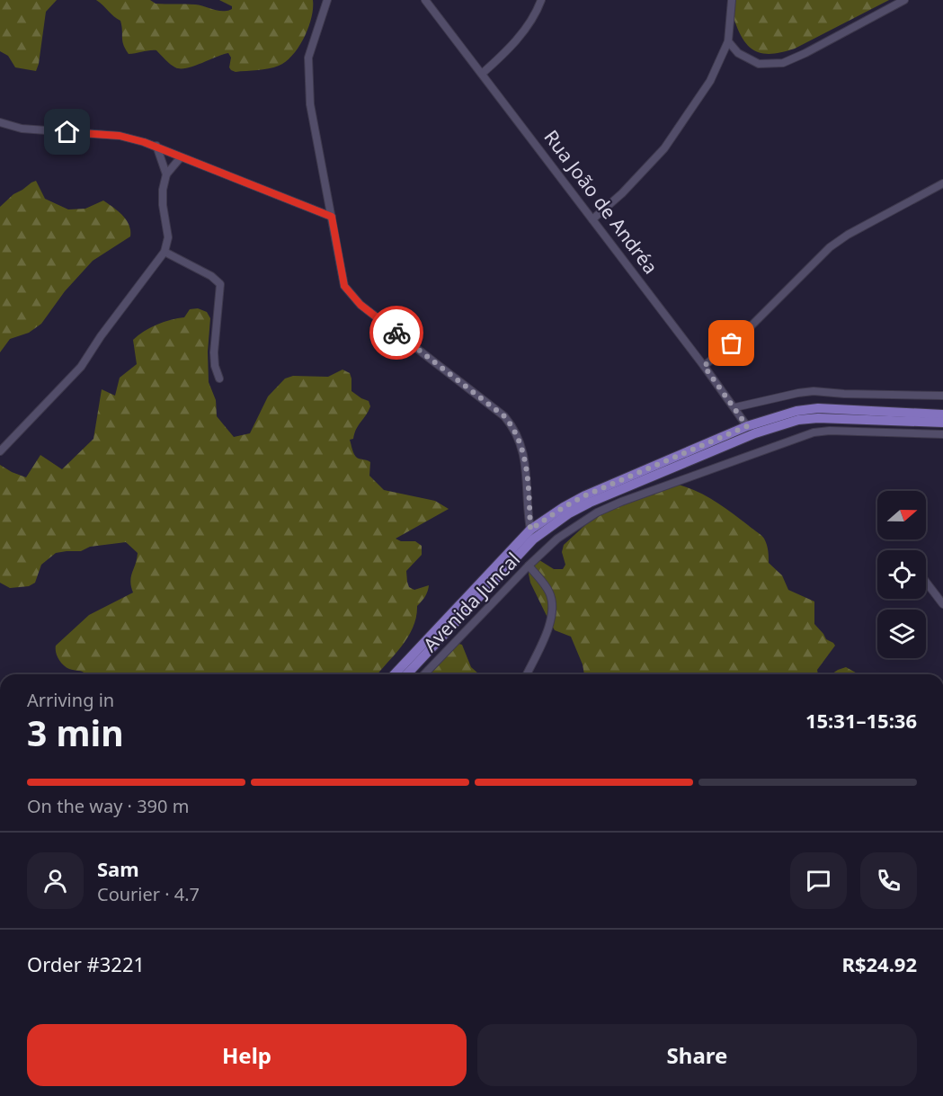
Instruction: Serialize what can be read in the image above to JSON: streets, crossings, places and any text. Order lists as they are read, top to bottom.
{
  "streets": {
    "street": ["Rua João de Andréa", "Avenida Juncal"]
  },
  "north": "right",
  "page": {
    "heading": ["3 min", "Arriving in", "15:31–15:36"],
    "panel": [
      "Sam",
      "Courier · 4.7",
      "Order #3221",
      "R$24.92"
    ],
    "bar": "On the way · 390 m",
    "buttons": ["Help", "Share"]
  }
}
